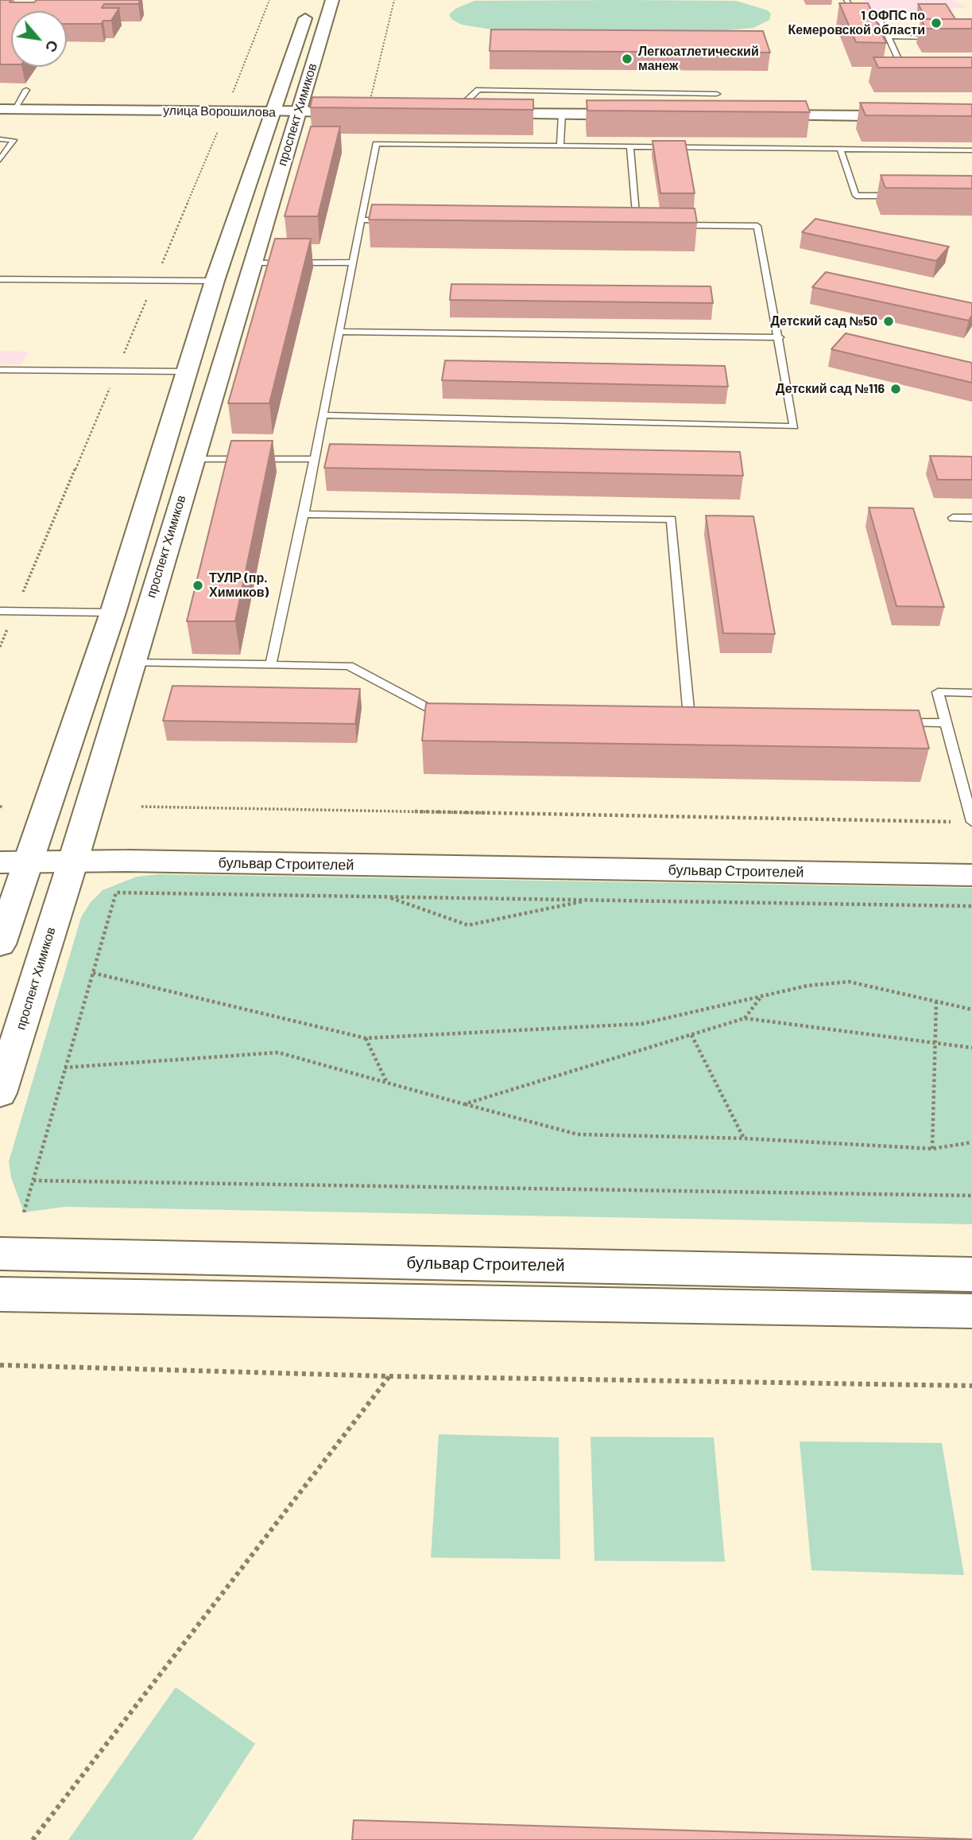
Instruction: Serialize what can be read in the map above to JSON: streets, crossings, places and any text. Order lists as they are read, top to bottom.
{
  "streets": {
    "main road": ["улица Ворошилова", "проспект Химиков", "бульвар Строителей"]
  },
  "crossings": [
    ["улица Ворошилова", "проспект Химиков"],
    ["проспект Химиков", "бульвар Строителей"]
  ],
  "places": [
    "1 ОФПС по Кемеровской области",
    "Легкоатлетический манеж",
    "Детский сад №50",
    "Детский сад №116",
    "ТУЛР (пр. Химиков)"
  ],
  "north": "bottom right"
}
